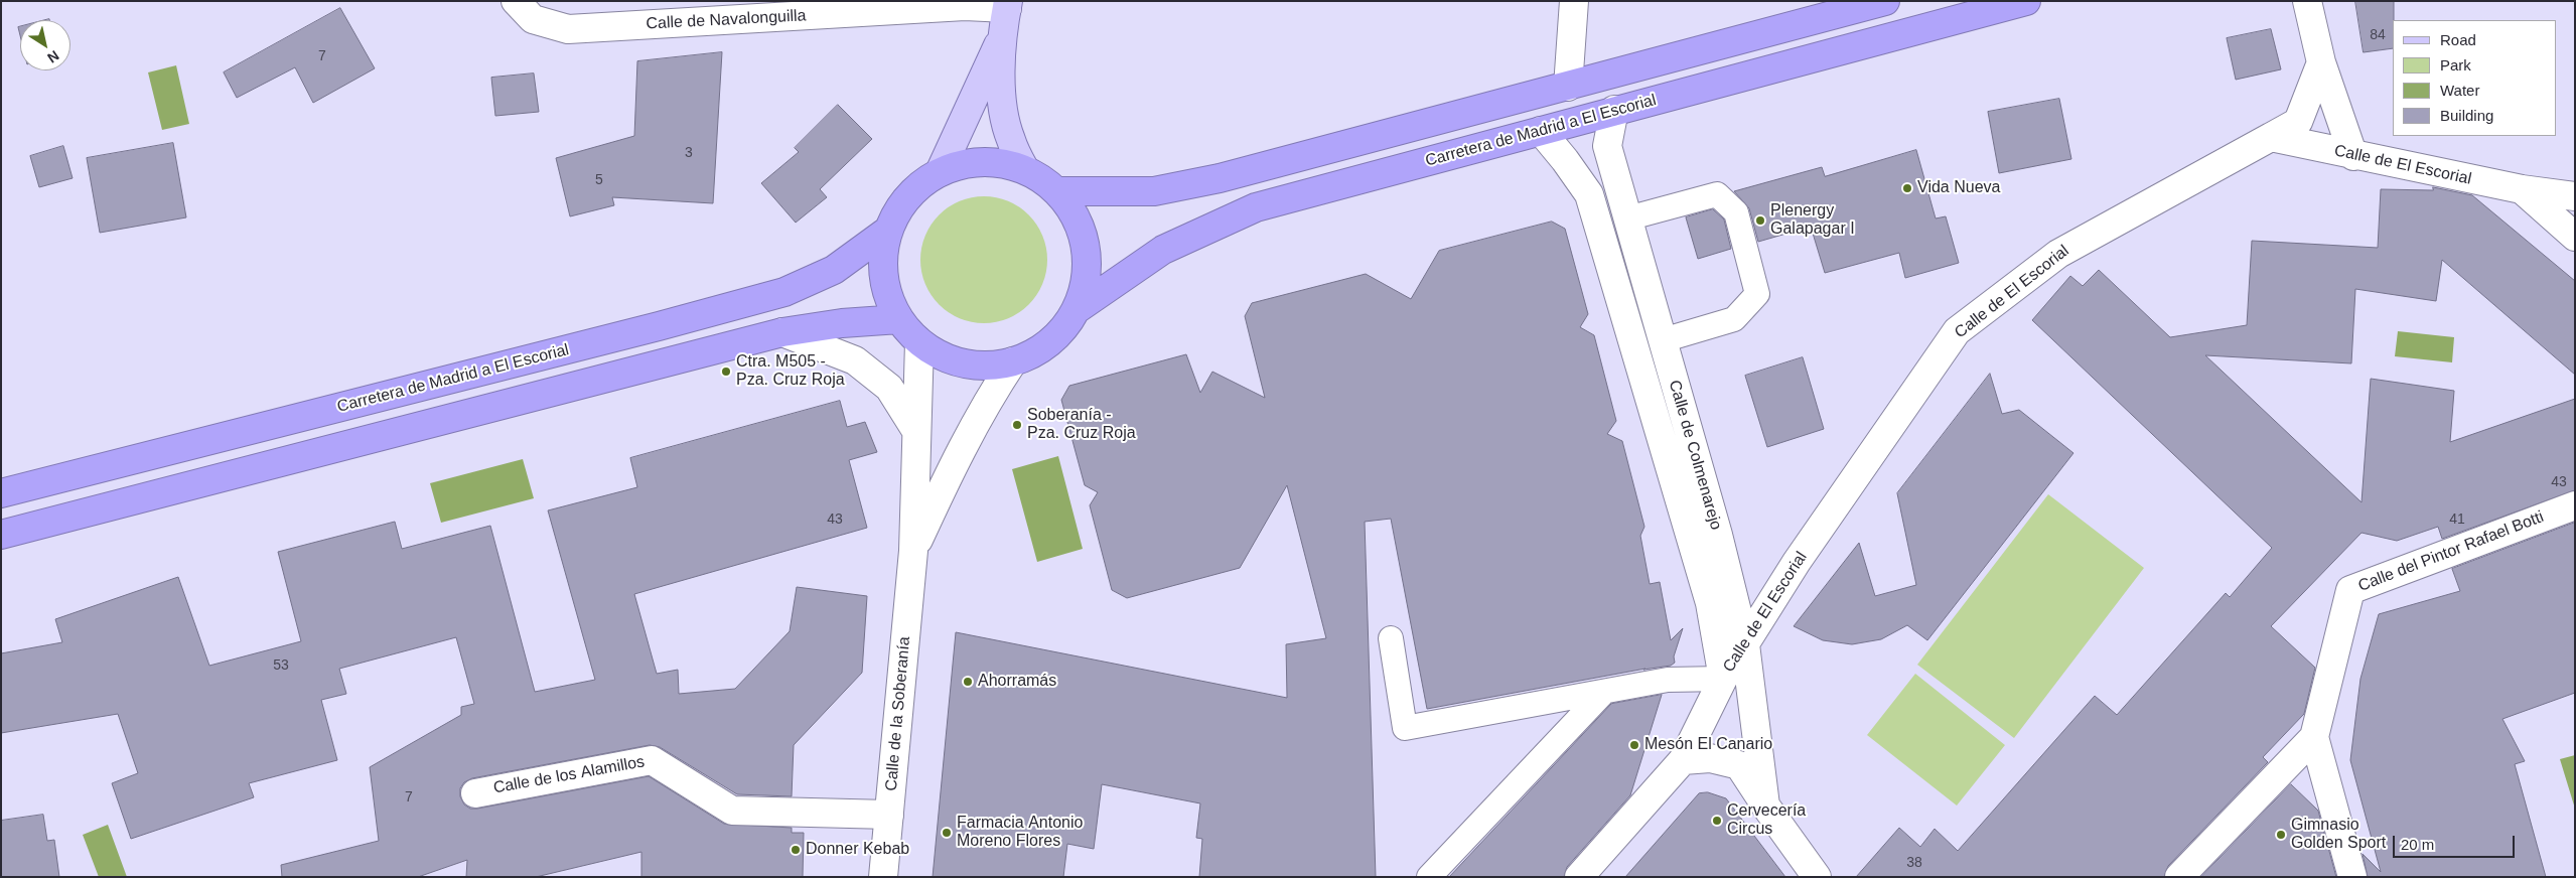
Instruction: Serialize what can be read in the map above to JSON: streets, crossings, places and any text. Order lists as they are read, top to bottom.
{
  "streets": {
    "highway": ["Carretera de Madrid a El Escorial"],
    "street": [
      "Calle de Navalonguilla",
      "Calle de El Escorial",
      "Calle de Colmenarejo",
      "Calle del Pintor Rafael Botti",
      "Calle de la Soberanía",
      "Calle de los Alamillos"
    ]
  },
  "crossings": [
    ["Carretera de Madrid a El Escorial", "Calle de Colmenarejo"],
    ["Calle de El Escorial", "Calle de Colmenarejo"],
    ["Calle de la Soberanía", "Calle de los Alamillos"]
  ],
  "places": [
    "Vida Nueva",
    "Plenergy Galapagar I",
    "Ctra. M505 - Pza. Cruz Roja",
    "Soberanía - Pza. Cruz Roja",
    "Ahorramás",
    "Mesón El Canario",
    "Cervecería Circus",
    "Farmacia Antonio Moreno Flores",
    "Gimnasio Golden Sport",
    "Donner Kebab"
  ],
  "house_numbers": [
    "84",
    "7",
    "3",
    "5",
    "43",
    "43",
    "41",
    "53",
    "7",
    "38"
  ],
  "legend": [
    "Road",
    "Park",
    "Water",
    "Building"
  ],
  "scale_bar": "20 m",
  "north": "bottom right"
}
